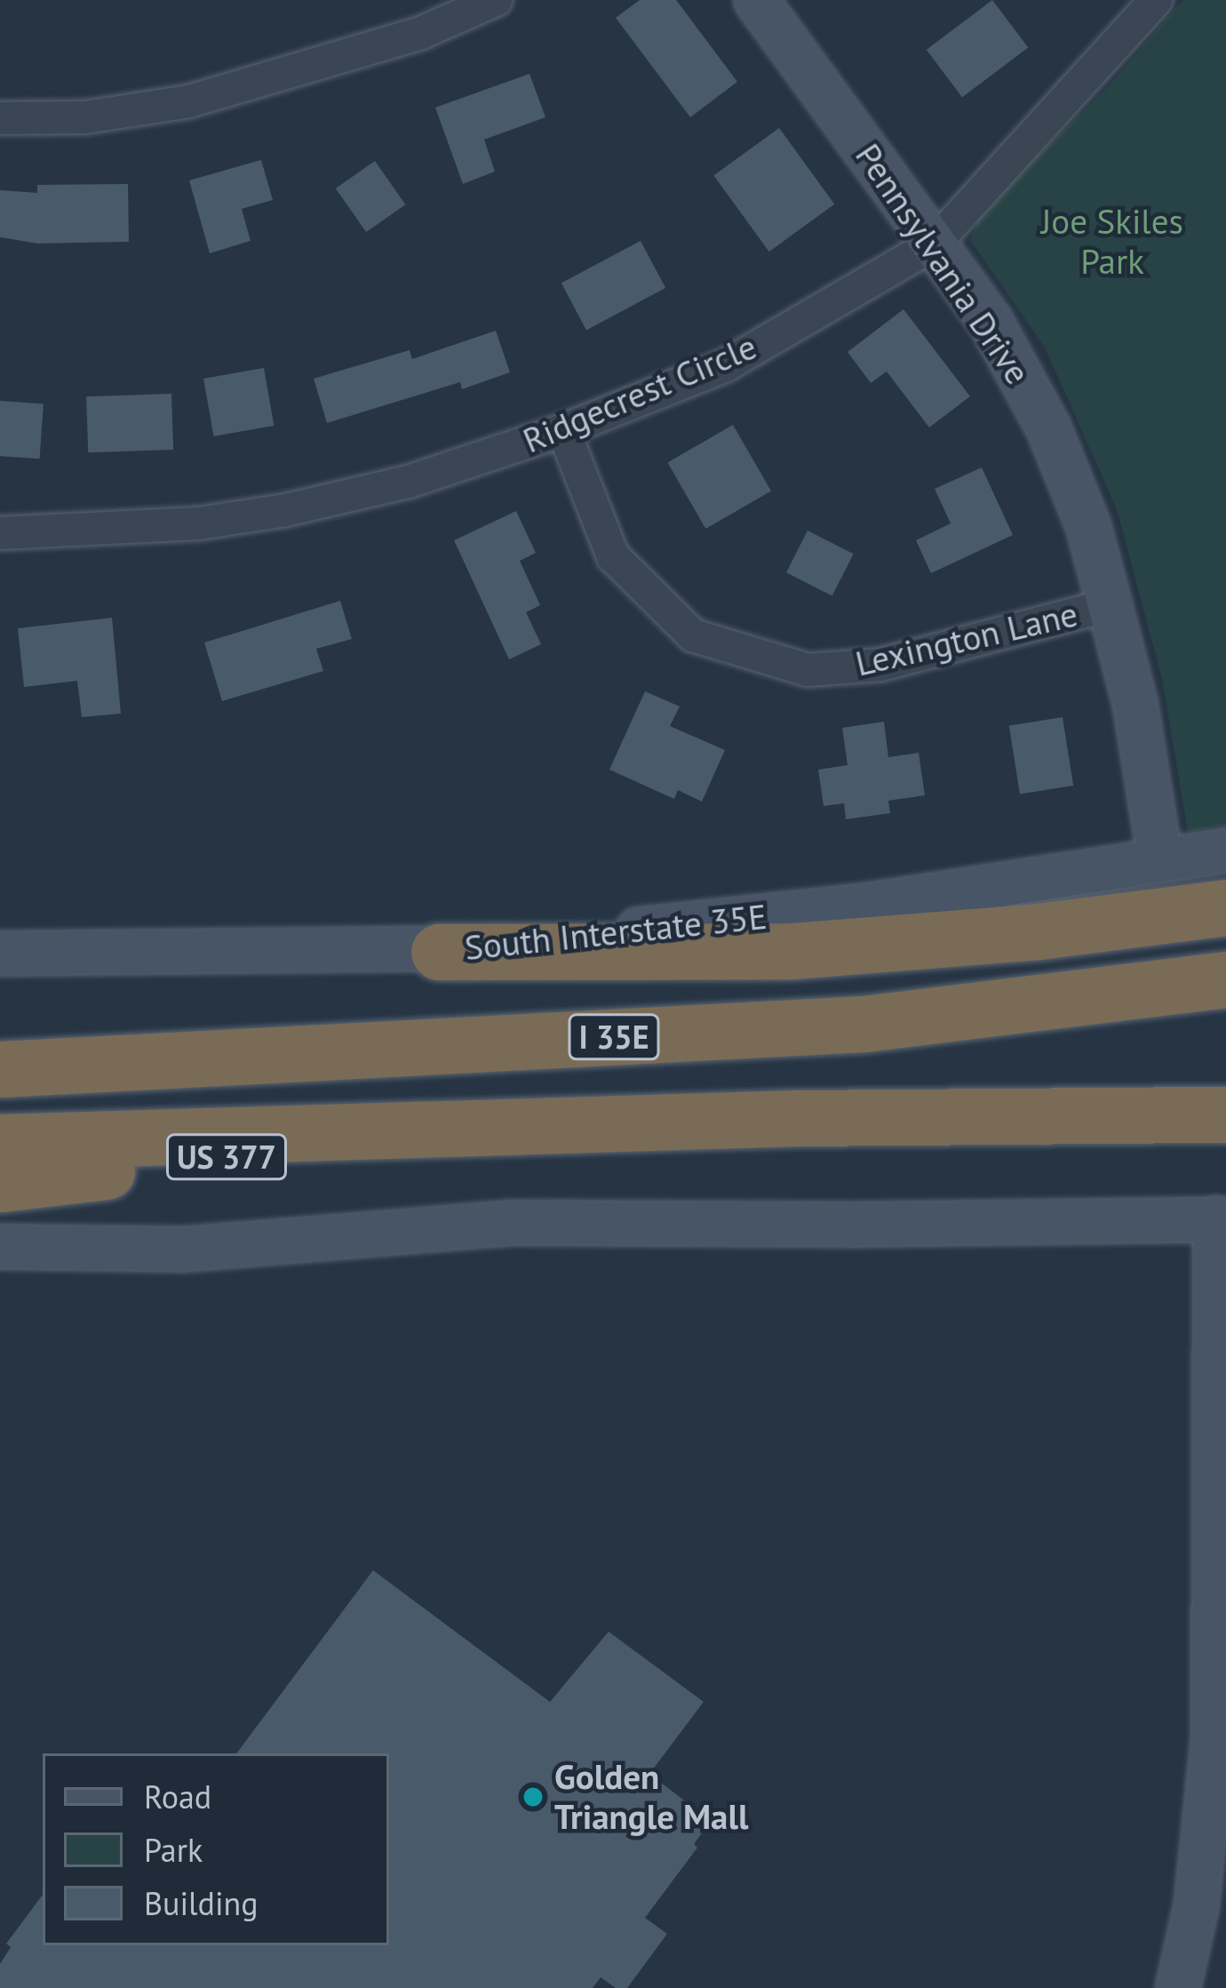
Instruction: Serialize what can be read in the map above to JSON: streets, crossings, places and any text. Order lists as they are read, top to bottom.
{
  "streets": {
    "highway": ["I 35E", "US 377"],
    "main road": ["Pennsylvania Drive", "South Interstate 35E"],
    "street": ["Ridgecrest Circle", "Lexington Lane"]
  },
  "crossings": [
    ["Pennsylvania Drive", "Ridgecrest Circle"],
    ["Pennsylvania Drive", "Lexington Lane"],
    ["Pennsylvania Drive", "South Interstate 35E"],
    ["Ridgecrest Circle", "Lexington Lane"]
  ],
  "parks": ["Joe Skiles Park"],
  "places": ["Golden Triangle Mall"],
  "legend": ["Road", "Park", "Building"]
}
